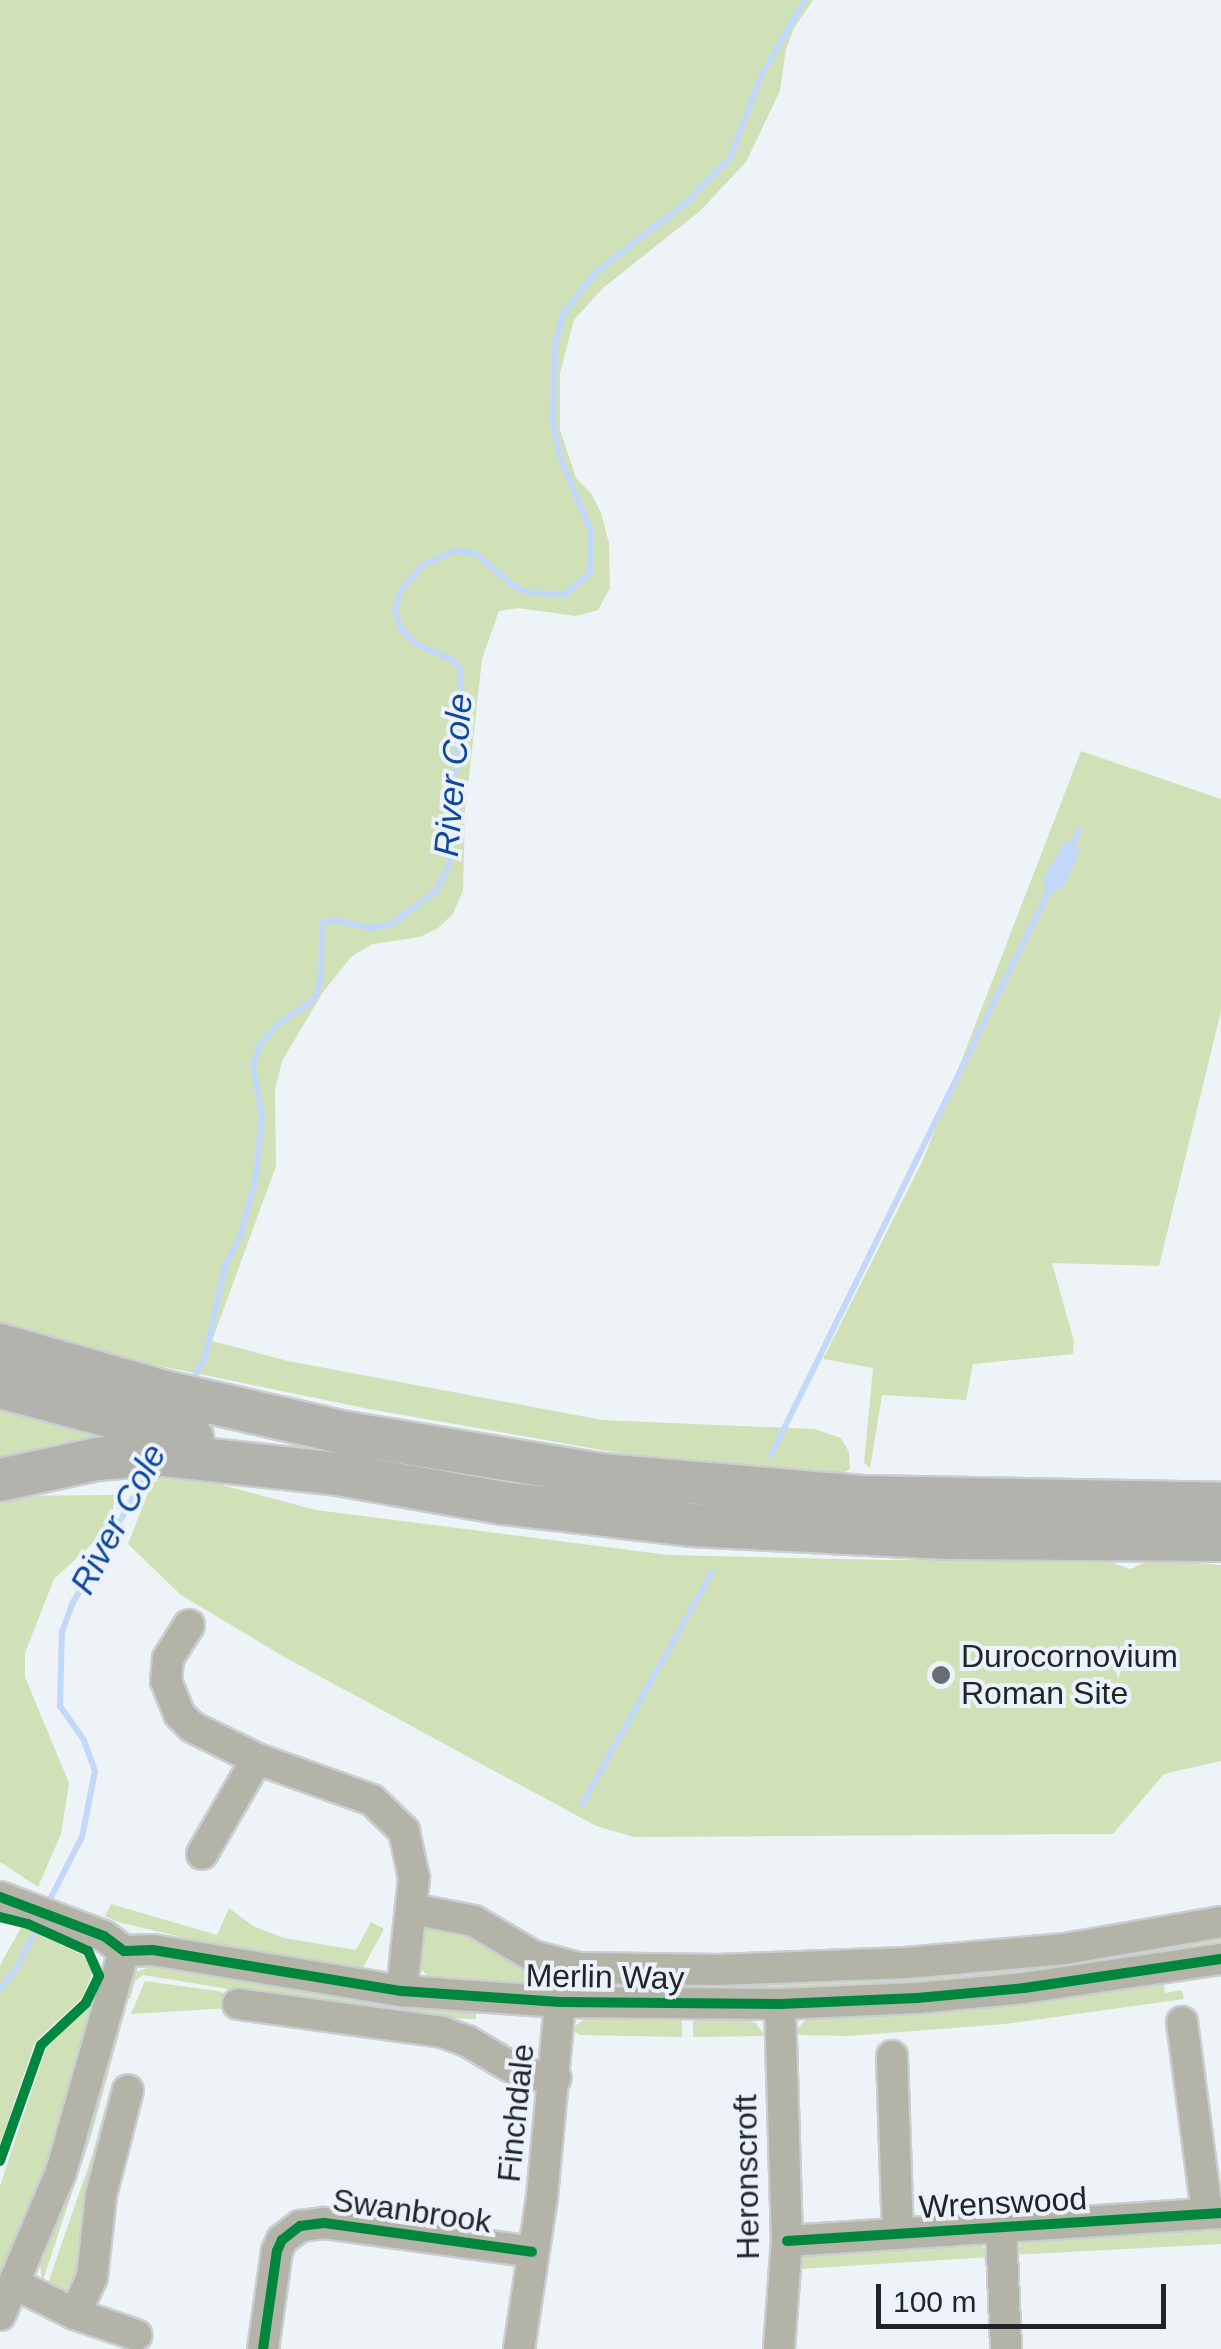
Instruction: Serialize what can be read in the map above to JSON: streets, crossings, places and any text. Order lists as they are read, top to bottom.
{
  "streets": {
    "street": [
      "Merlin Way",
      "Finchdale",
      "Heronscroft",
      "Wrenswood",
      "Swanbrook"
    ]
  },
  "crossings": [
    ["Merlin Way", "Finchdale"],
    ["Merlin Way", "Heronscroft"],
    ["Finchdale", "Swanbrook"],
    ["Heronscroft", "Wrenswood"]
  ],
  "water": ["River Cole"],
  "places": ["Durocornovium Roman Site"],
  "scale_bar": "100 m"
}
